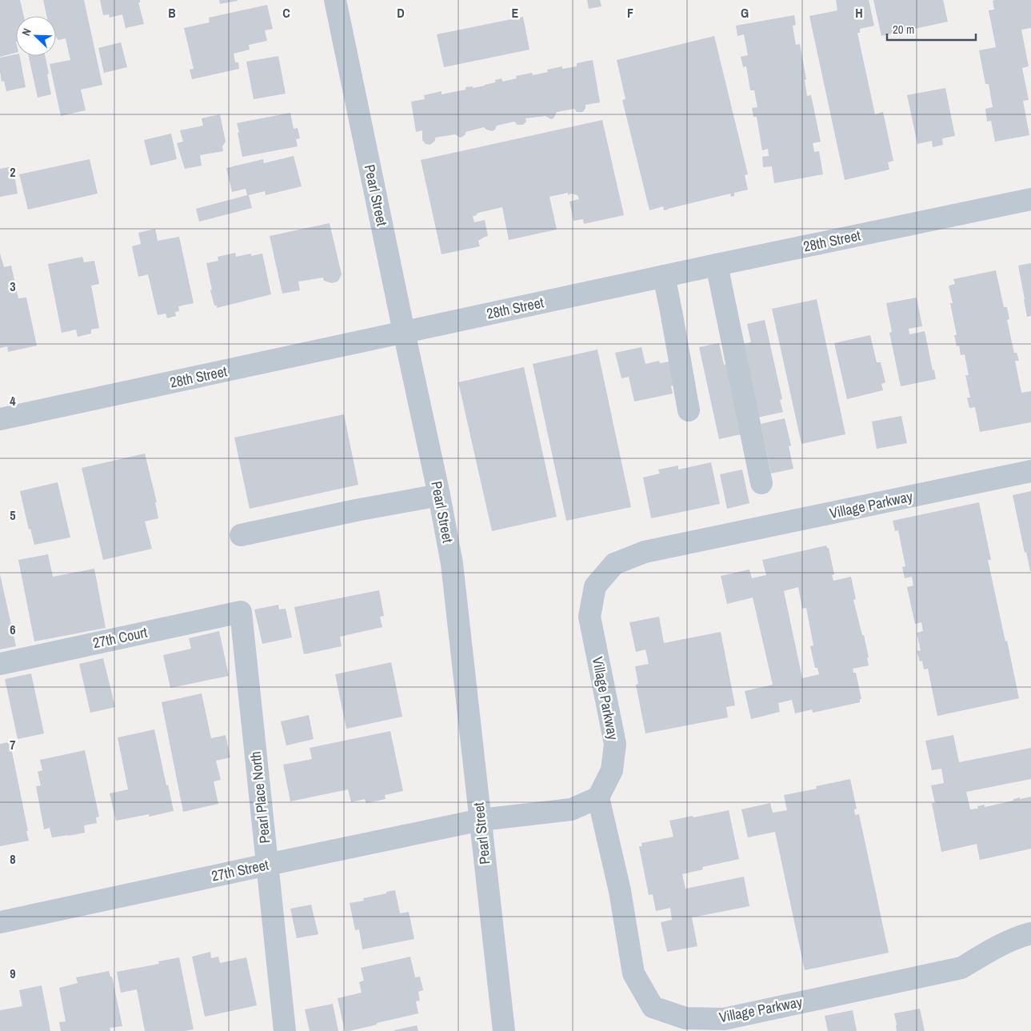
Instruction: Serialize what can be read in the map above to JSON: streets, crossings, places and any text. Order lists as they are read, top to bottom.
{
  "streets": {
    "street": [
      "Pearl Street",
      "28th Street",
      "Village Parkway",
      "27th Court",
      "Pearl Place North",
      "27th Street"
    ]
  },
  "crossings": [
    ["Pearl Street", "28th Street"],
    ["Pearl Street", "27th Street"],
    ["Village Parkway", "27th Street"],
    ["27th Court", "Pearl Place North"],
    ["Pearl Place North", "27th Street"]
  ],
  "scale_bar": "20 m",
  "north": "top left",
  "grid": {
    "columns": [
      "B",
      "C",
      "D",
      "E",
      "F",
      "G",
      "H"
    ],
    "rows": [
      "2",
      "3",
      "4",
      "5",
      "6",
      "7",
      "8",
      "9"
    ]
  }
}
